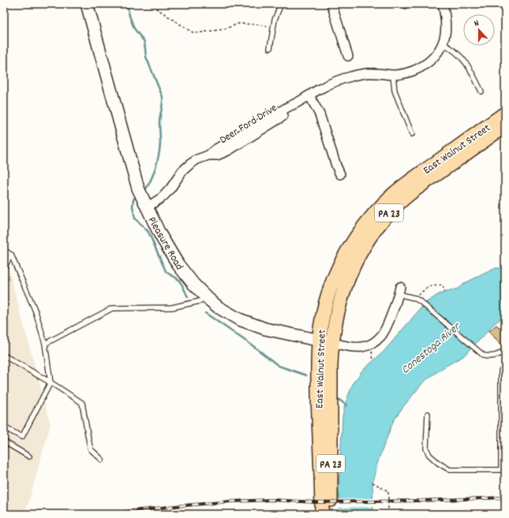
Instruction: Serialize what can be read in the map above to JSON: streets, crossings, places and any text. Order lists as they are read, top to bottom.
{
  "streets": {
    "main road": ["East Walnut Street", "PA 23"],
    "street": ["Deer Ford Drive", "Pleasure Road"]
  },
  "crossings": [
    ["Deer Ford Drive", "Pleasure Road"],
    ["East Walnut Street", "Pleasure Road"]
  ],
  "water": ["Conestoga River"],
  "north": "top"
}
